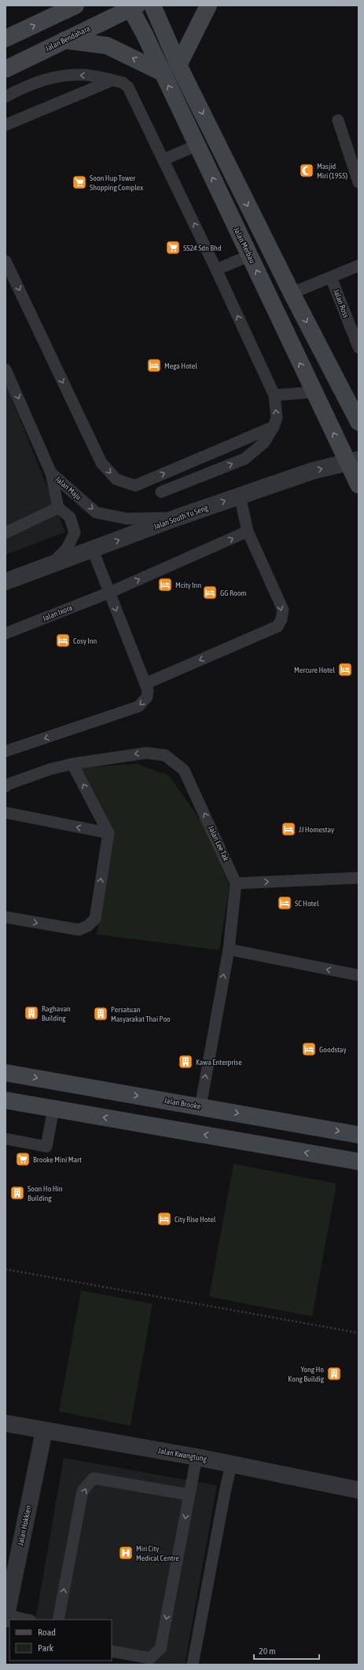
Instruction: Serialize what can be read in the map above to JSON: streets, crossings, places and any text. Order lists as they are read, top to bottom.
{
  "streets": {
    "street": [
      "Jalan Bendahara",
      "Jalan Merbau",
      "Jalan South Yu Seng",
      "Jalan Brooke",
      "Jalan Kwangtung",
      "Jalan Hokkien"
    ],
    "lane": [
      "Jalan Ross",
      "Jalan Maju",
      "Jalan Ixora",
      "Jalan Lee Tak"
    ]
  },
  "crossings": [
    ["Jalan Bendahara", "Jalan Merbau"],
    ["Jalan Merbau", "Jalan South Yu Seng"],
    ["Jalan Maju", "Jalan South Yu Seng"],
    ["Jalan Kwangtung", "Jalan Hokkien"]
  ],
  "one_way": ["Jalan Maju", "Jalan South Yu Seng", "Jalan Lee Tak"],
  "places": {
    "mosque": ["Masjid Miri (1955)"],
    "supermarket": ["Soon Hup Tower Shopping Complex", "SS24 Sdn Bhd", "Brooke Mini Mart"],
    "hotel": [
      "Mega Hotel",
      "Mcity Inn",
      "GG Room",
      "Cosy Inn",
      "Mercure Hotel",
      "JJ Homestay",
      "SC Hotel",
      "Goodstay",
      "City Rise Hotel"
    ],
    "building": [
      "Raghavan Building",
      "Persatuan Masyarakat Thai Poo",
      "Kawa Enterprise",
      "Soon Ho Hin Building",
      "Yong Ho Kong Buildig"
    ],
    "hospital": ["Miri City Medical Centre"]
  },
  "legend": ["Road", "Park"],
  "scale_bar": "20 m"
}
